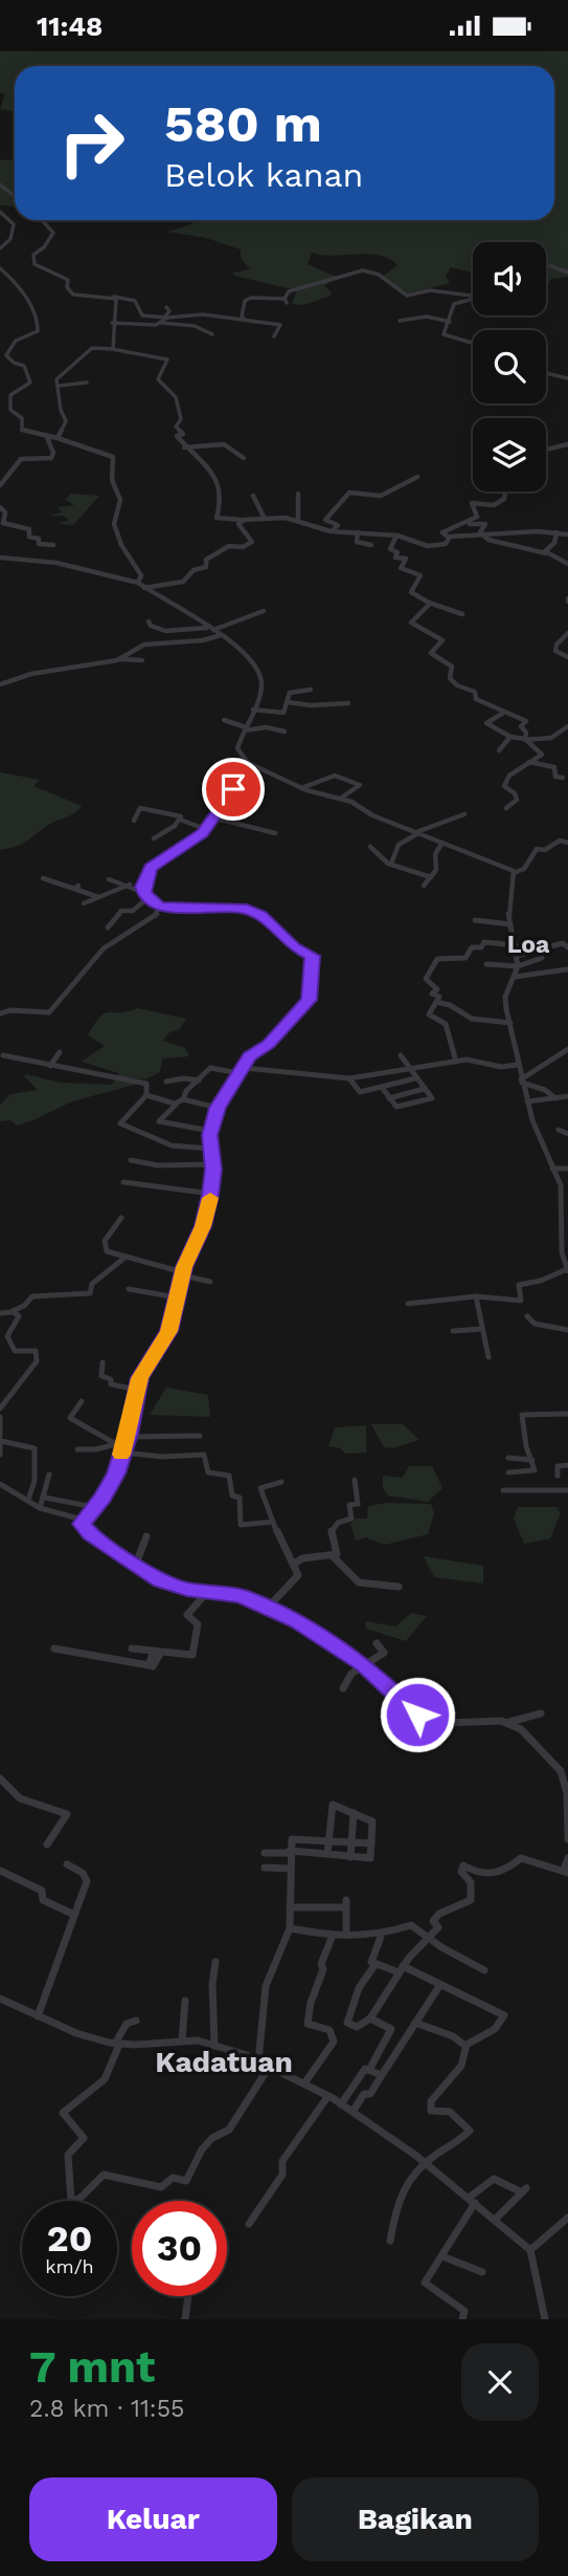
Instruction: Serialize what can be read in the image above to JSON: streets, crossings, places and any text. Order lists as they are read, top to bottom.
{
  "districts": ["Loa", "Kadatuan"],
  "page": {
    "status": "11:48",
    "turn": ["580 m", "Belok kanan"],
    "speed": "20 km/h",
    "limit": "30",
    "heading": ["7 mnt", "2.8 km · 11:55"],
    "buttons": ["Keluar", "Bagikan"]
  }
}
